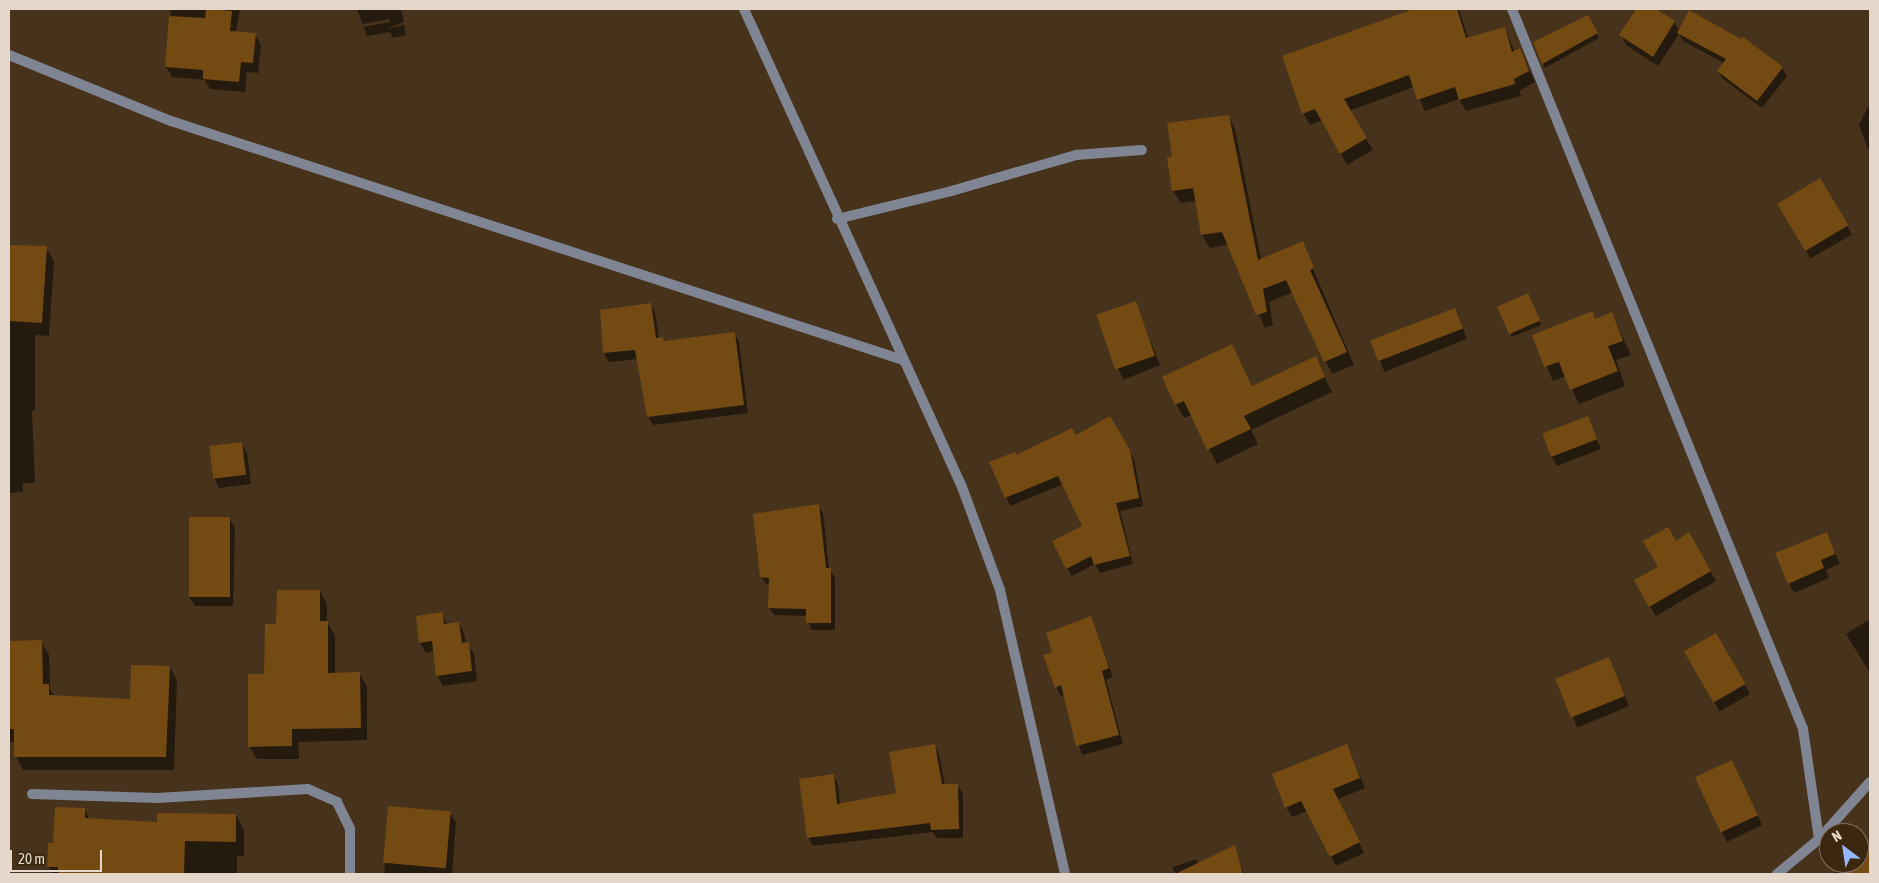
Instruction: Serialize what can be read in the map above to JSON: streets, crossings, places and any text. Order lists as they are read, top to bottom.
{
  "scale_bar": "20 m",
  "north": "top left"
}
